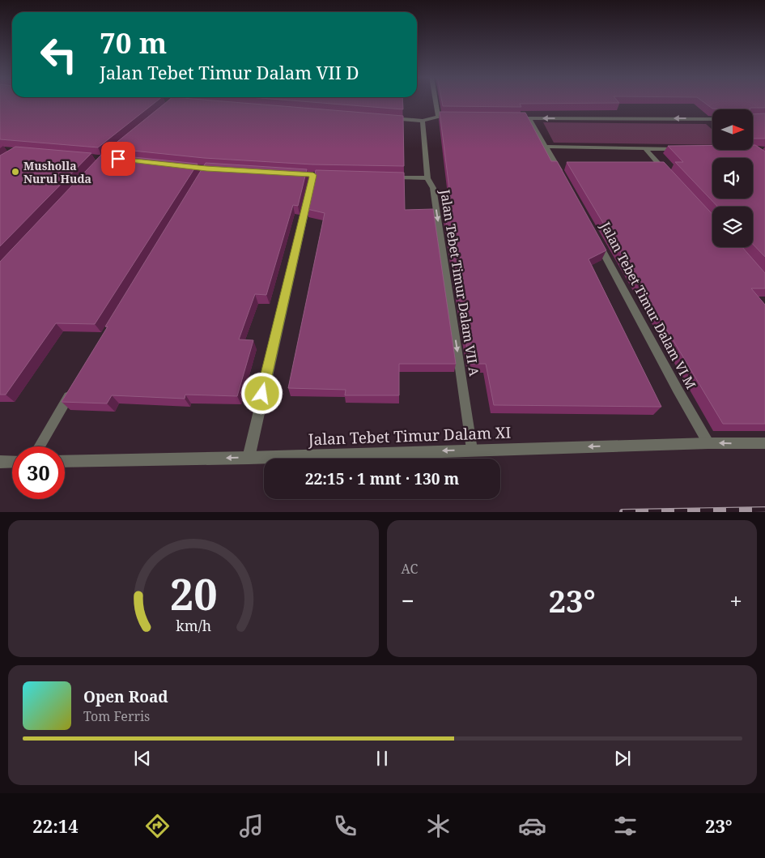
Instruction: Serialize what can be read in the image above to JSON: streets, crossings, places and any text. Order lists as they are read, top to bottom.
{
  "streets": {
    "street": ["Jalan Tebet Timur Dalam VII A", "Jalan Tebet Timur Dalam VI M", "Jalan Tebet Timur Dalam XI"]
  },
  "crossings": [
    ["Jalan Tebet Timur Dalam VII A", "Jalan Tebet Timur Dalam XI"],
    ["Jalan Tebet Timur Dalam VI M", "Jalan Tebet Timur Dalam XI"]
  ],
  "one_way": ["Jalan Tebet Timur Dalam VII A", "Jalan Tebet Timur Dalam XI"],
  "places": ["Musholla Nurul Huda"],
  "north": "right",
  "page": {
    "turn": ["70 m", "Jalan Tebet Timur Dalam VII D"],
    "limit": "30",
    "trip": "22:15 · 1 mnt · 130 m",
    "tile": "AC",
    "heat": ["−", "23°", "+"],
    "song": ["Open Road", "Tom Ferris"],
    "tabs": ["22:14", "23°"],
    "gauge": ["20", "km/h"]
  }
}
